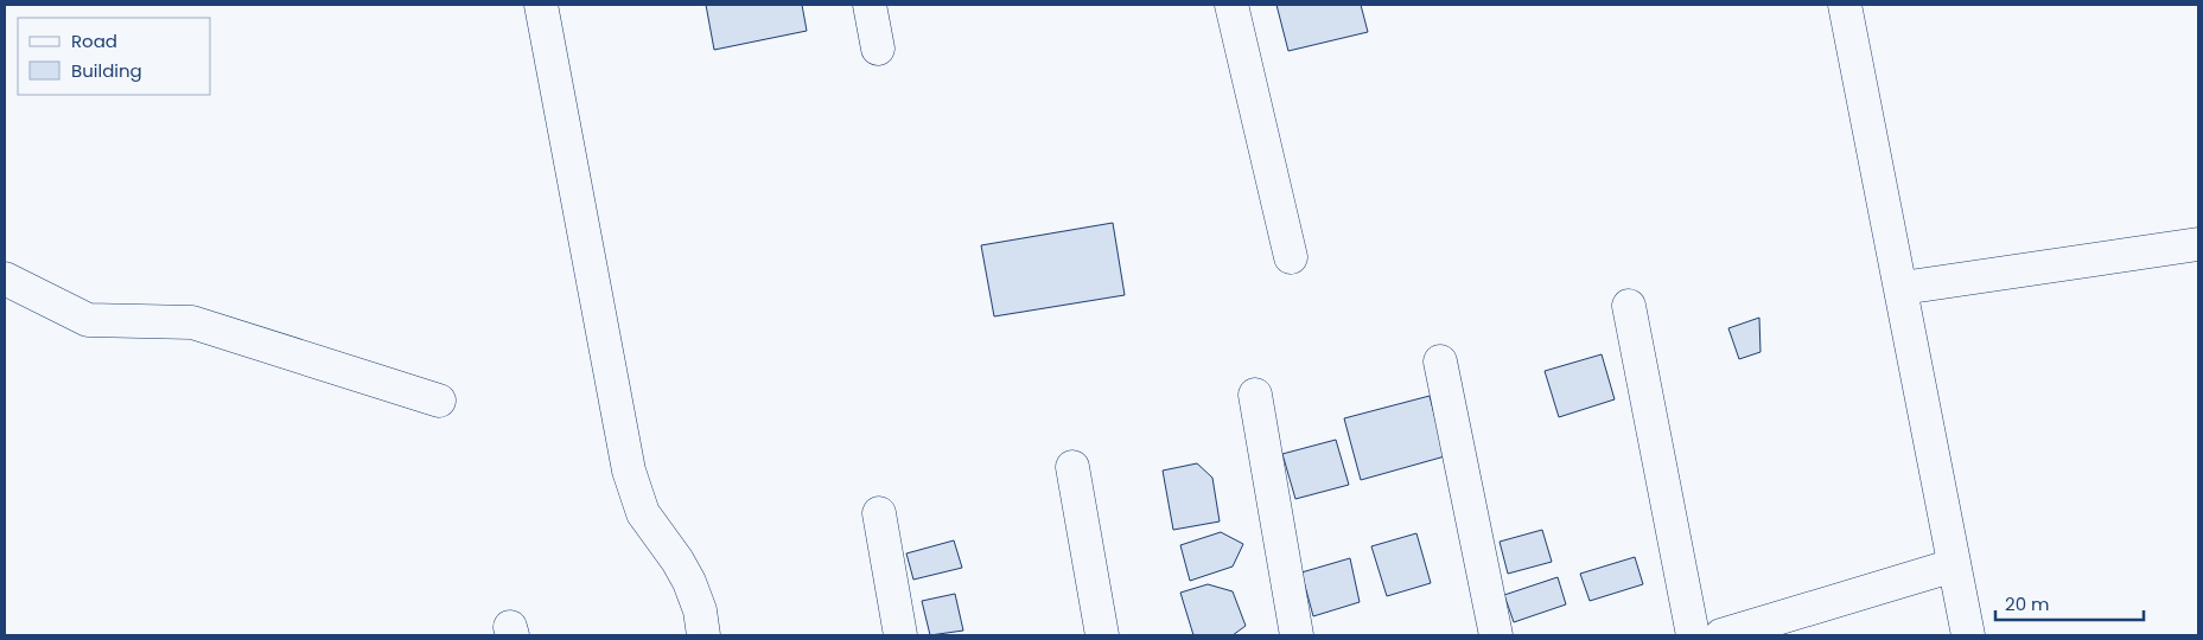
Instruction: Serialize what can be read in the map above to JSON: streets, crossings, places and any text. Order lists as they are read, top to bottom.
{
  "legend": ["Road", "Building"],
  "scale_bar": "20 m"
}
